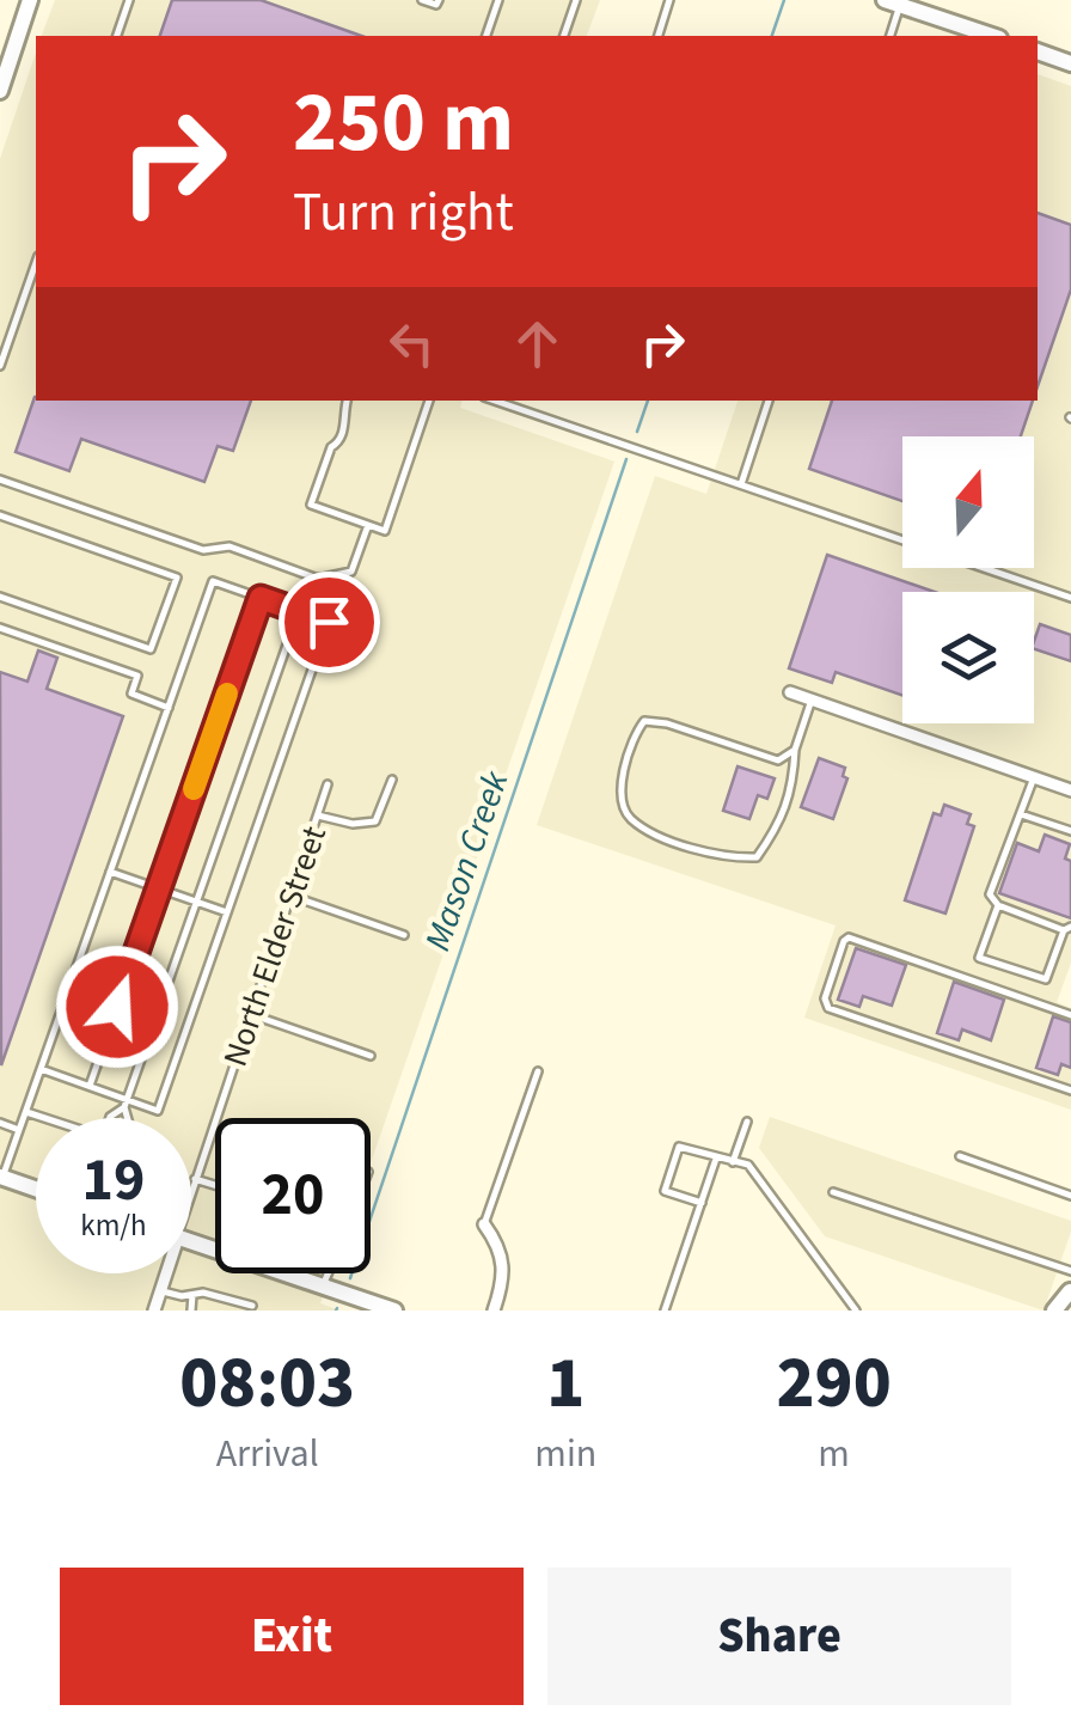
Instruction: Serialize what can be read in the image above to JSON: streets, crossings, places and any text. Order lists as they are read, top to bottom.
{
  "streets": {
    "street": ["North Elder Street"]
  },
  "water": ["Mason Creek"],
  "north": "top",
  "page": {
    "turn": ["250 m", "Turn right"],
    "speed": "19 km/h",
    "limit": "20",
    "eta": [
      "08:03",
      "Arrival",
      "1",
      "min",
      "290",
      "m"
    ],
    "buttons": ["Exit", "Share"]
  }
}
